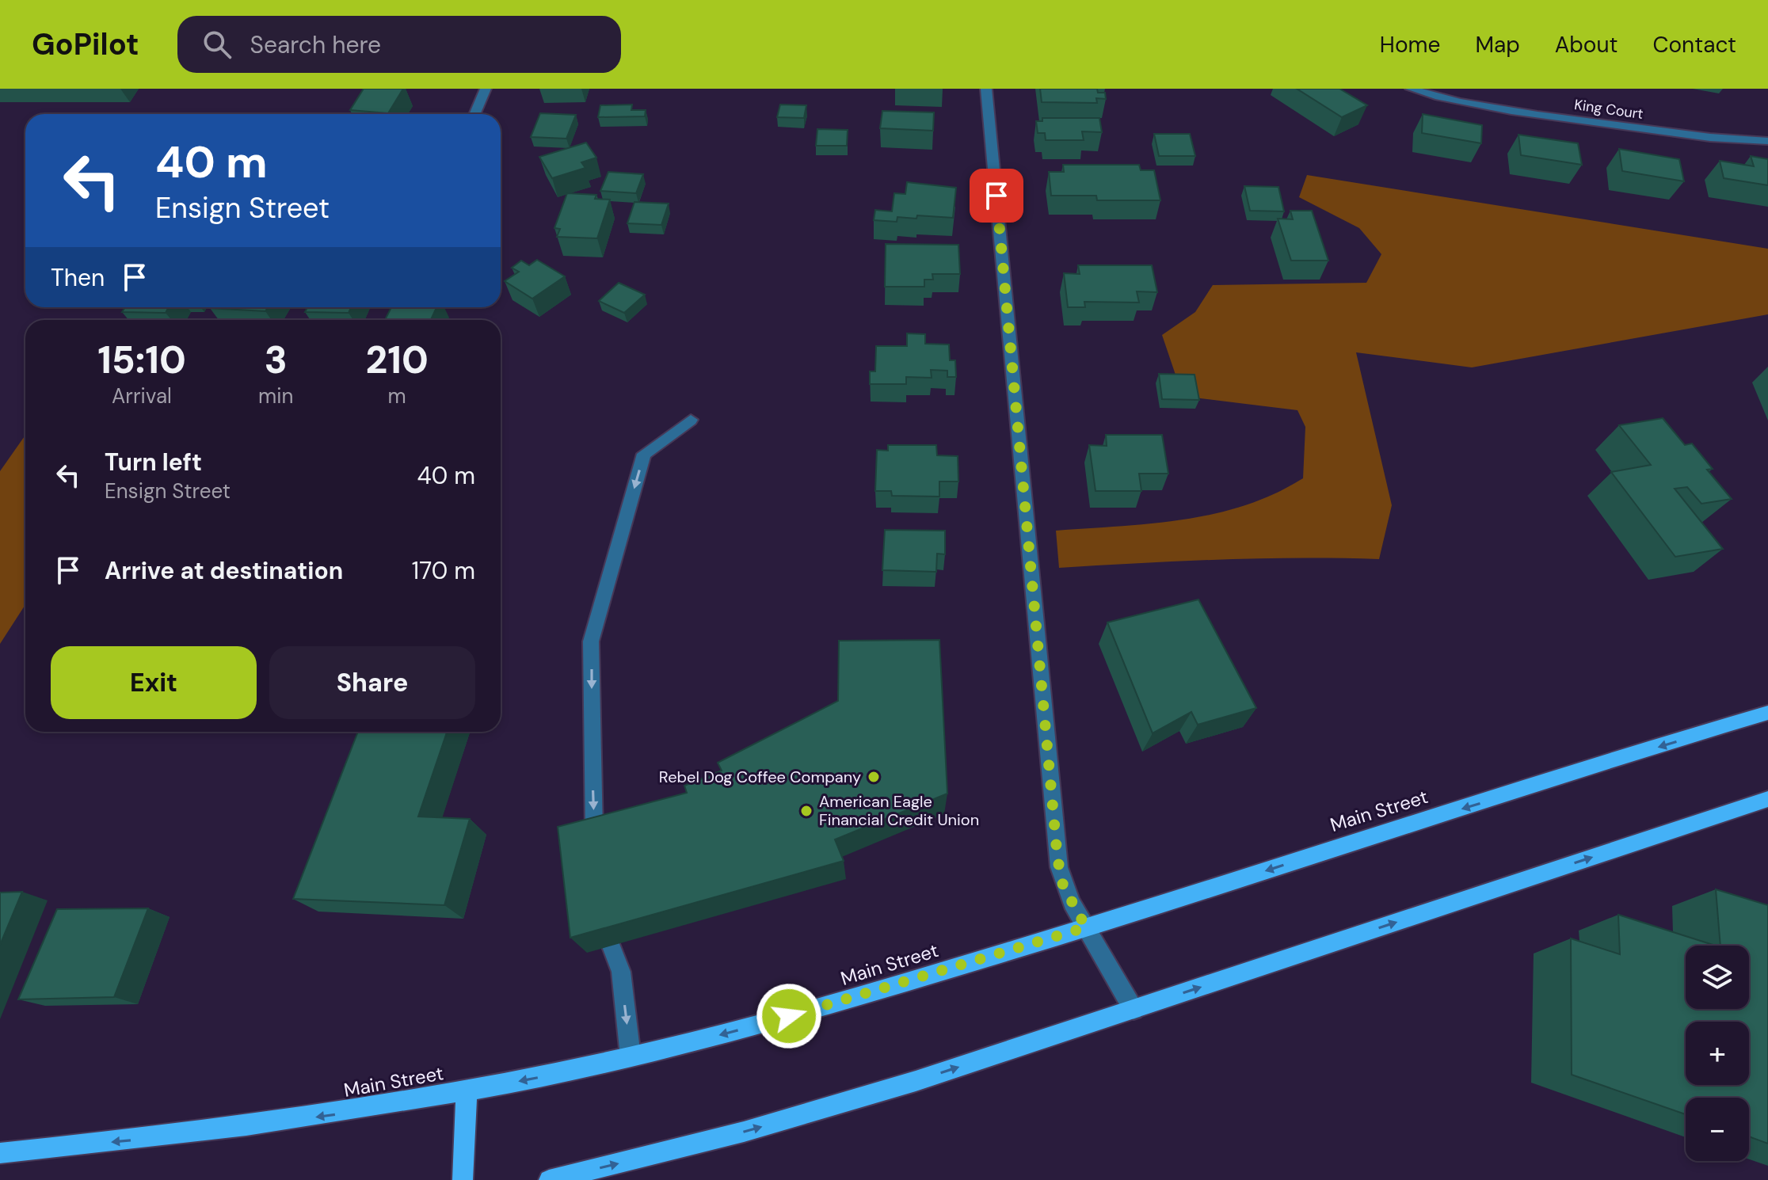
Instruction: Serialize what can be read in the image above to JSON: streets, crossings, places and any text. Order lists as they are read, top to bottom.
{
  "streets": {
    "main road": ["Main Street"],
    "street": ["King Court"]
  },
  "places": ["Rebel Dog Coffee Company", "American Eagle Financial Credit Union"],
  "page": {
    "header": "GoPilot",
    "search": "Search here",
    "nav": [
      "Home",
      "Map",
      "About",
      "Contact"
    ],
    "turn": ["40 m", "Ensign Street"],
    "then": "Then",
    "eta": [
      "15:10",
      "Arrival",
      "3",
      "min",
      "210",
      "m"
    ],
    "list": [
      {
        "name": "Turn left",
        "note": "Ensign Street",
        "value": "40 m"
      },
      {
        "name": "Arrive at destination",
        "value": "170 m"
      }
    ],
    "buttons": ["Exit", "Share"],
    "map_buttons": ["+", "−"]
  }
}
